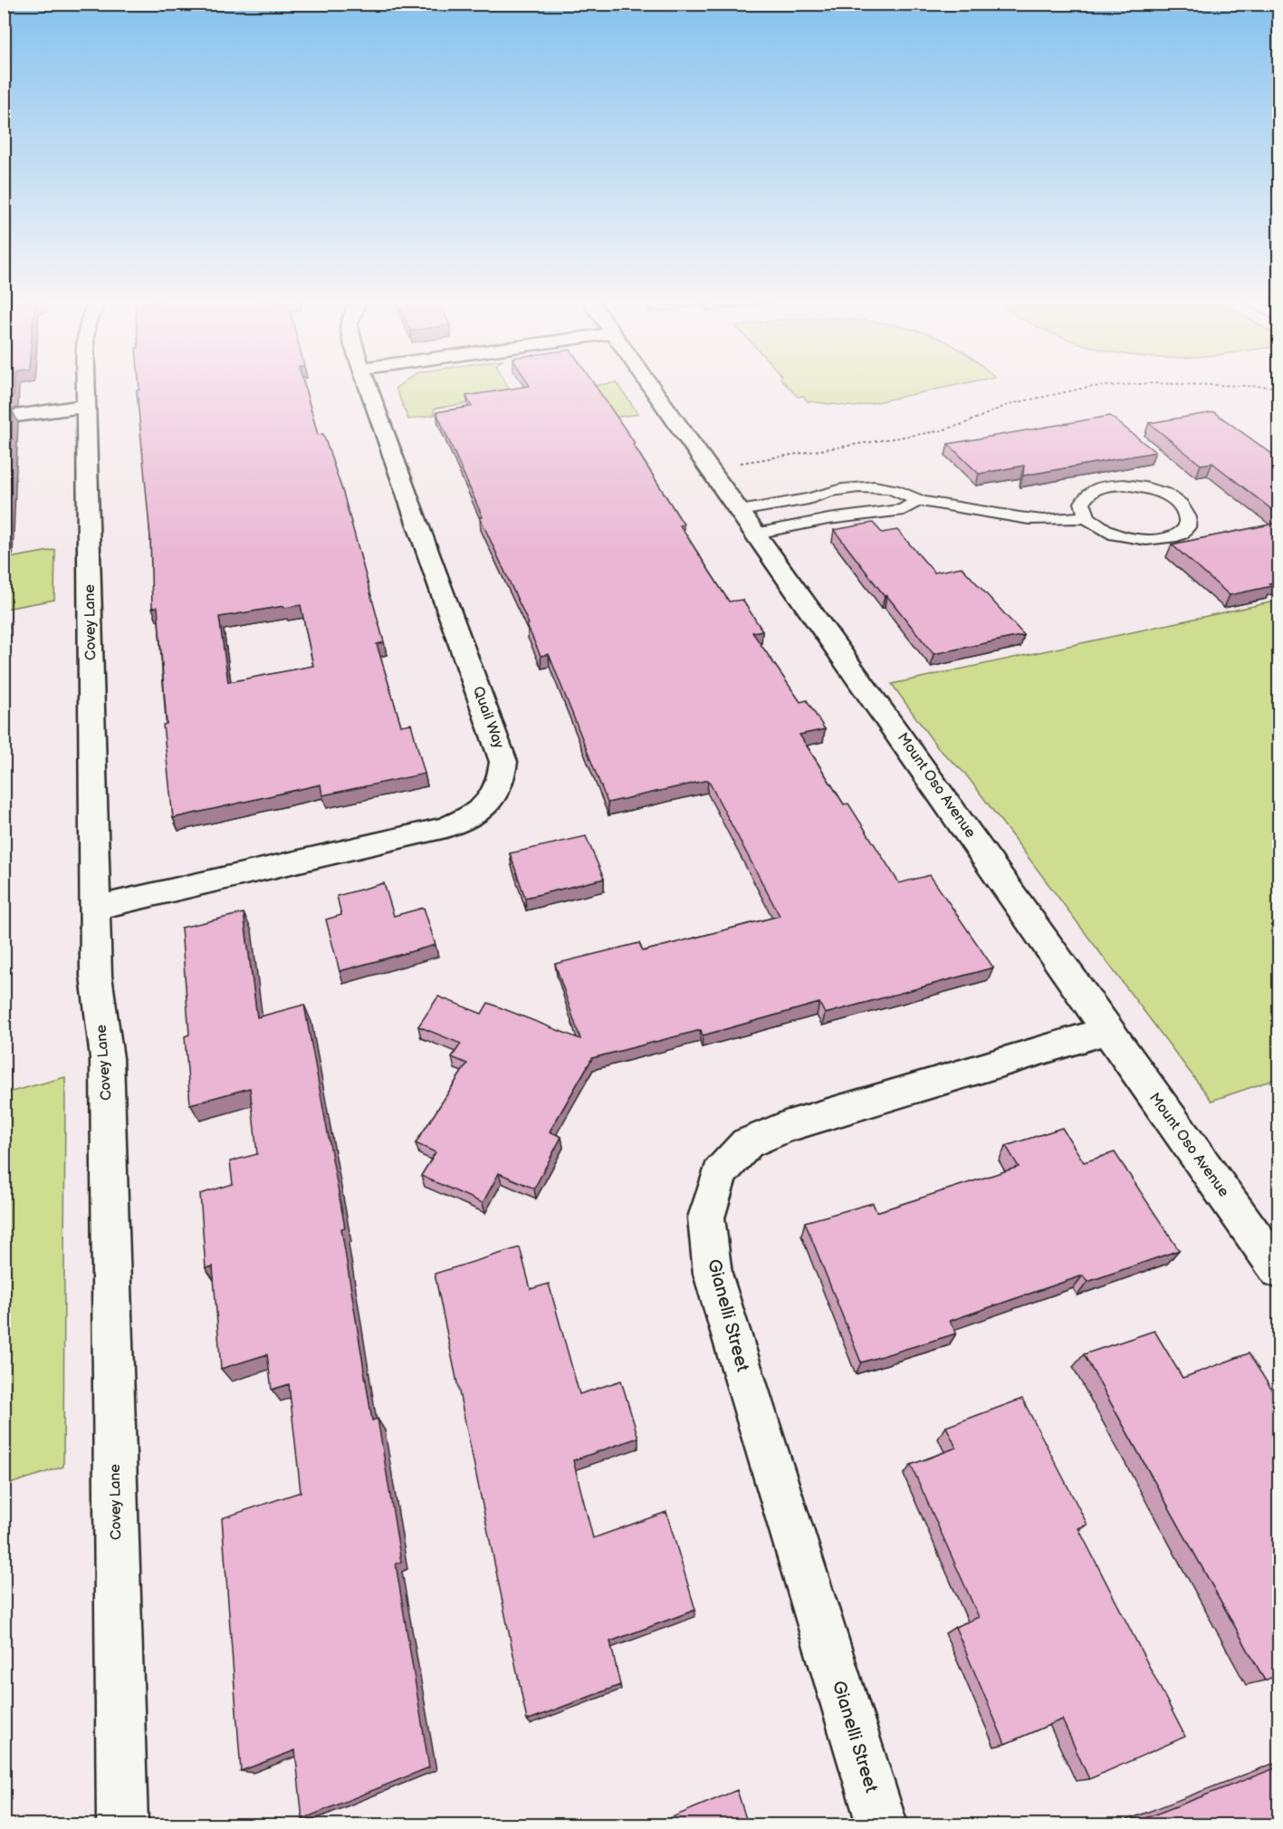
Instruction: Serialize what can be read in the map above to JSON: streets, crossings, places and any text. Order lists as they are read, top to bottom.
{
  "streets": {
    "street": [
      "Covey Lane",
      "Quail Way",
      "Mount Oso Avenue",
      "Gianelli Street"
    ]
  },
  "crossings": [
    ["Covey Lane", "Quail Way"],
    ["Mount Oso Avenue", "Gianelli Street"]
  ]
}
